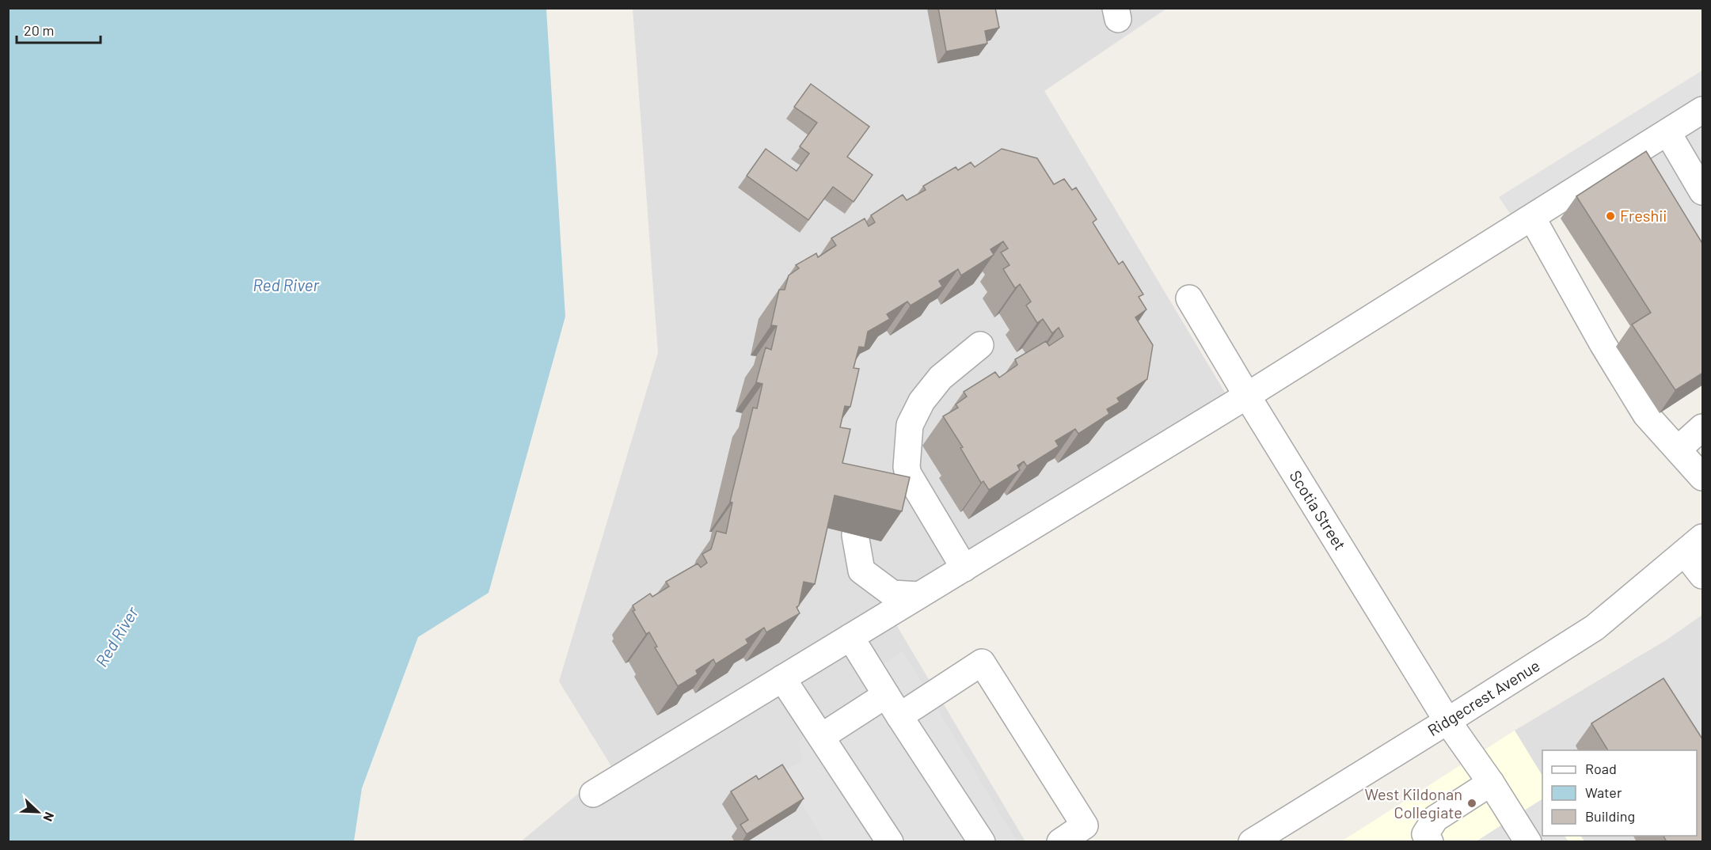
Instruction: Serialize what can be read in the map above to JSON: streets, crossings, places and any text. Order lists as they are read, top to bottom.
{
  "streets": {
    "street": ["Scotia Street", "Ridgecrest Avenue"]
  },
  "crossings": [
    ["Scotia Street", "Ridgecrest Avenue"]
  ],
  "water": ["Red River"],
  "places": ["Freshii", "West Kildonan Collegiate"],
  "legend": ["Road", "Water", "Building"],
  "scale_bar": "20 m",
  "north": "bottom right"
}
